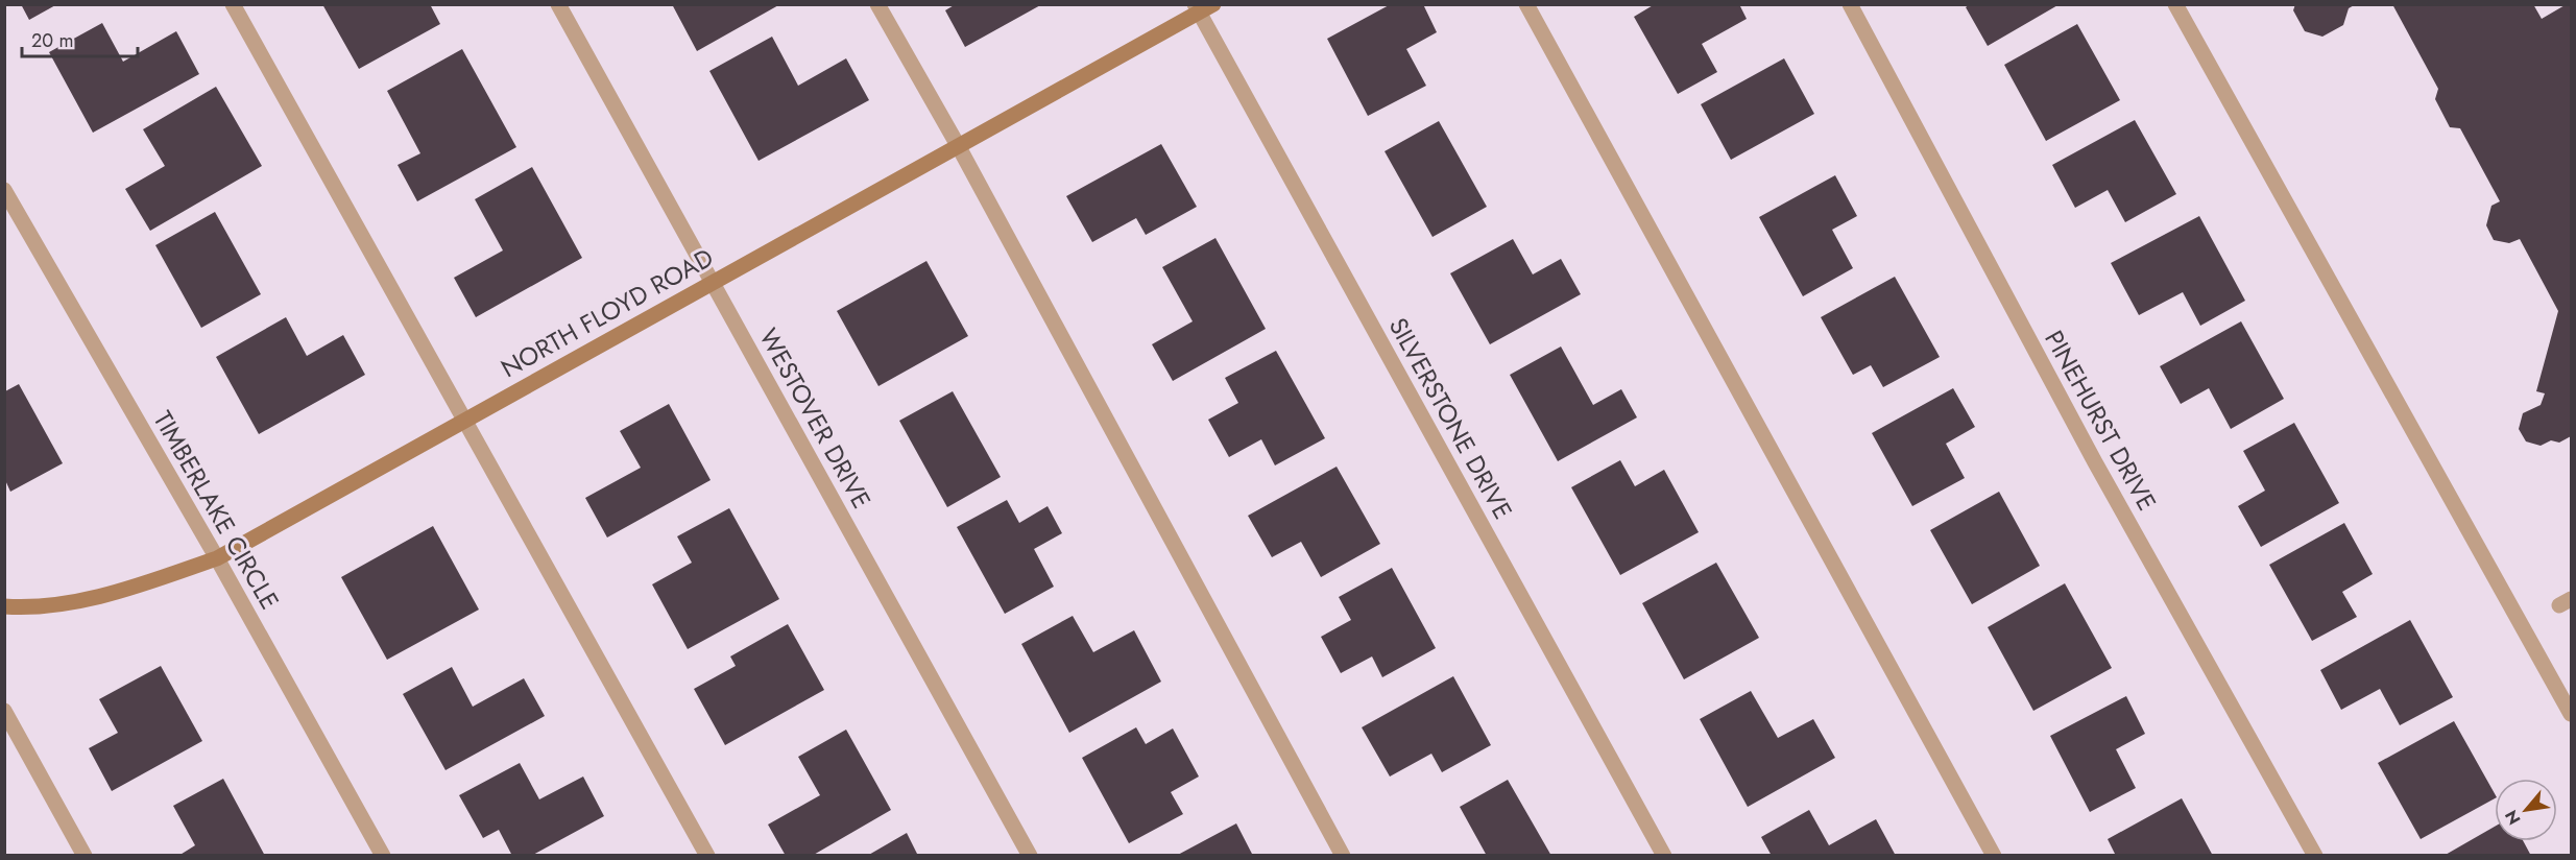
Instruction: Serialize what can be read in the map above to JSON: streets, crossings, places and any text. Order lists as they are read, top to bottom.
{
  "streets": {
    "street": [
      "NORTH FLOYD ROAD",
      "WESTOVER DRIVE",
      "SILVERSTONE DRIVE",
      "PINEHURST DRIVE",
      "TIMBERLAKE CIRCLE"
    ]
  },
  "crossings": [
    ["NORTH FLOYD ROAD", "WESTOVER DRIVE"],
    ["NORTH FLOYD ROAD", "SILVERSTONE DRIVE"],
    ["NORTH FLOYD ROAD", "TIMBERLAKE CIRCLE"]
  ],
  "scale_bar": "20 m",
  "north": "bottom left"
}
